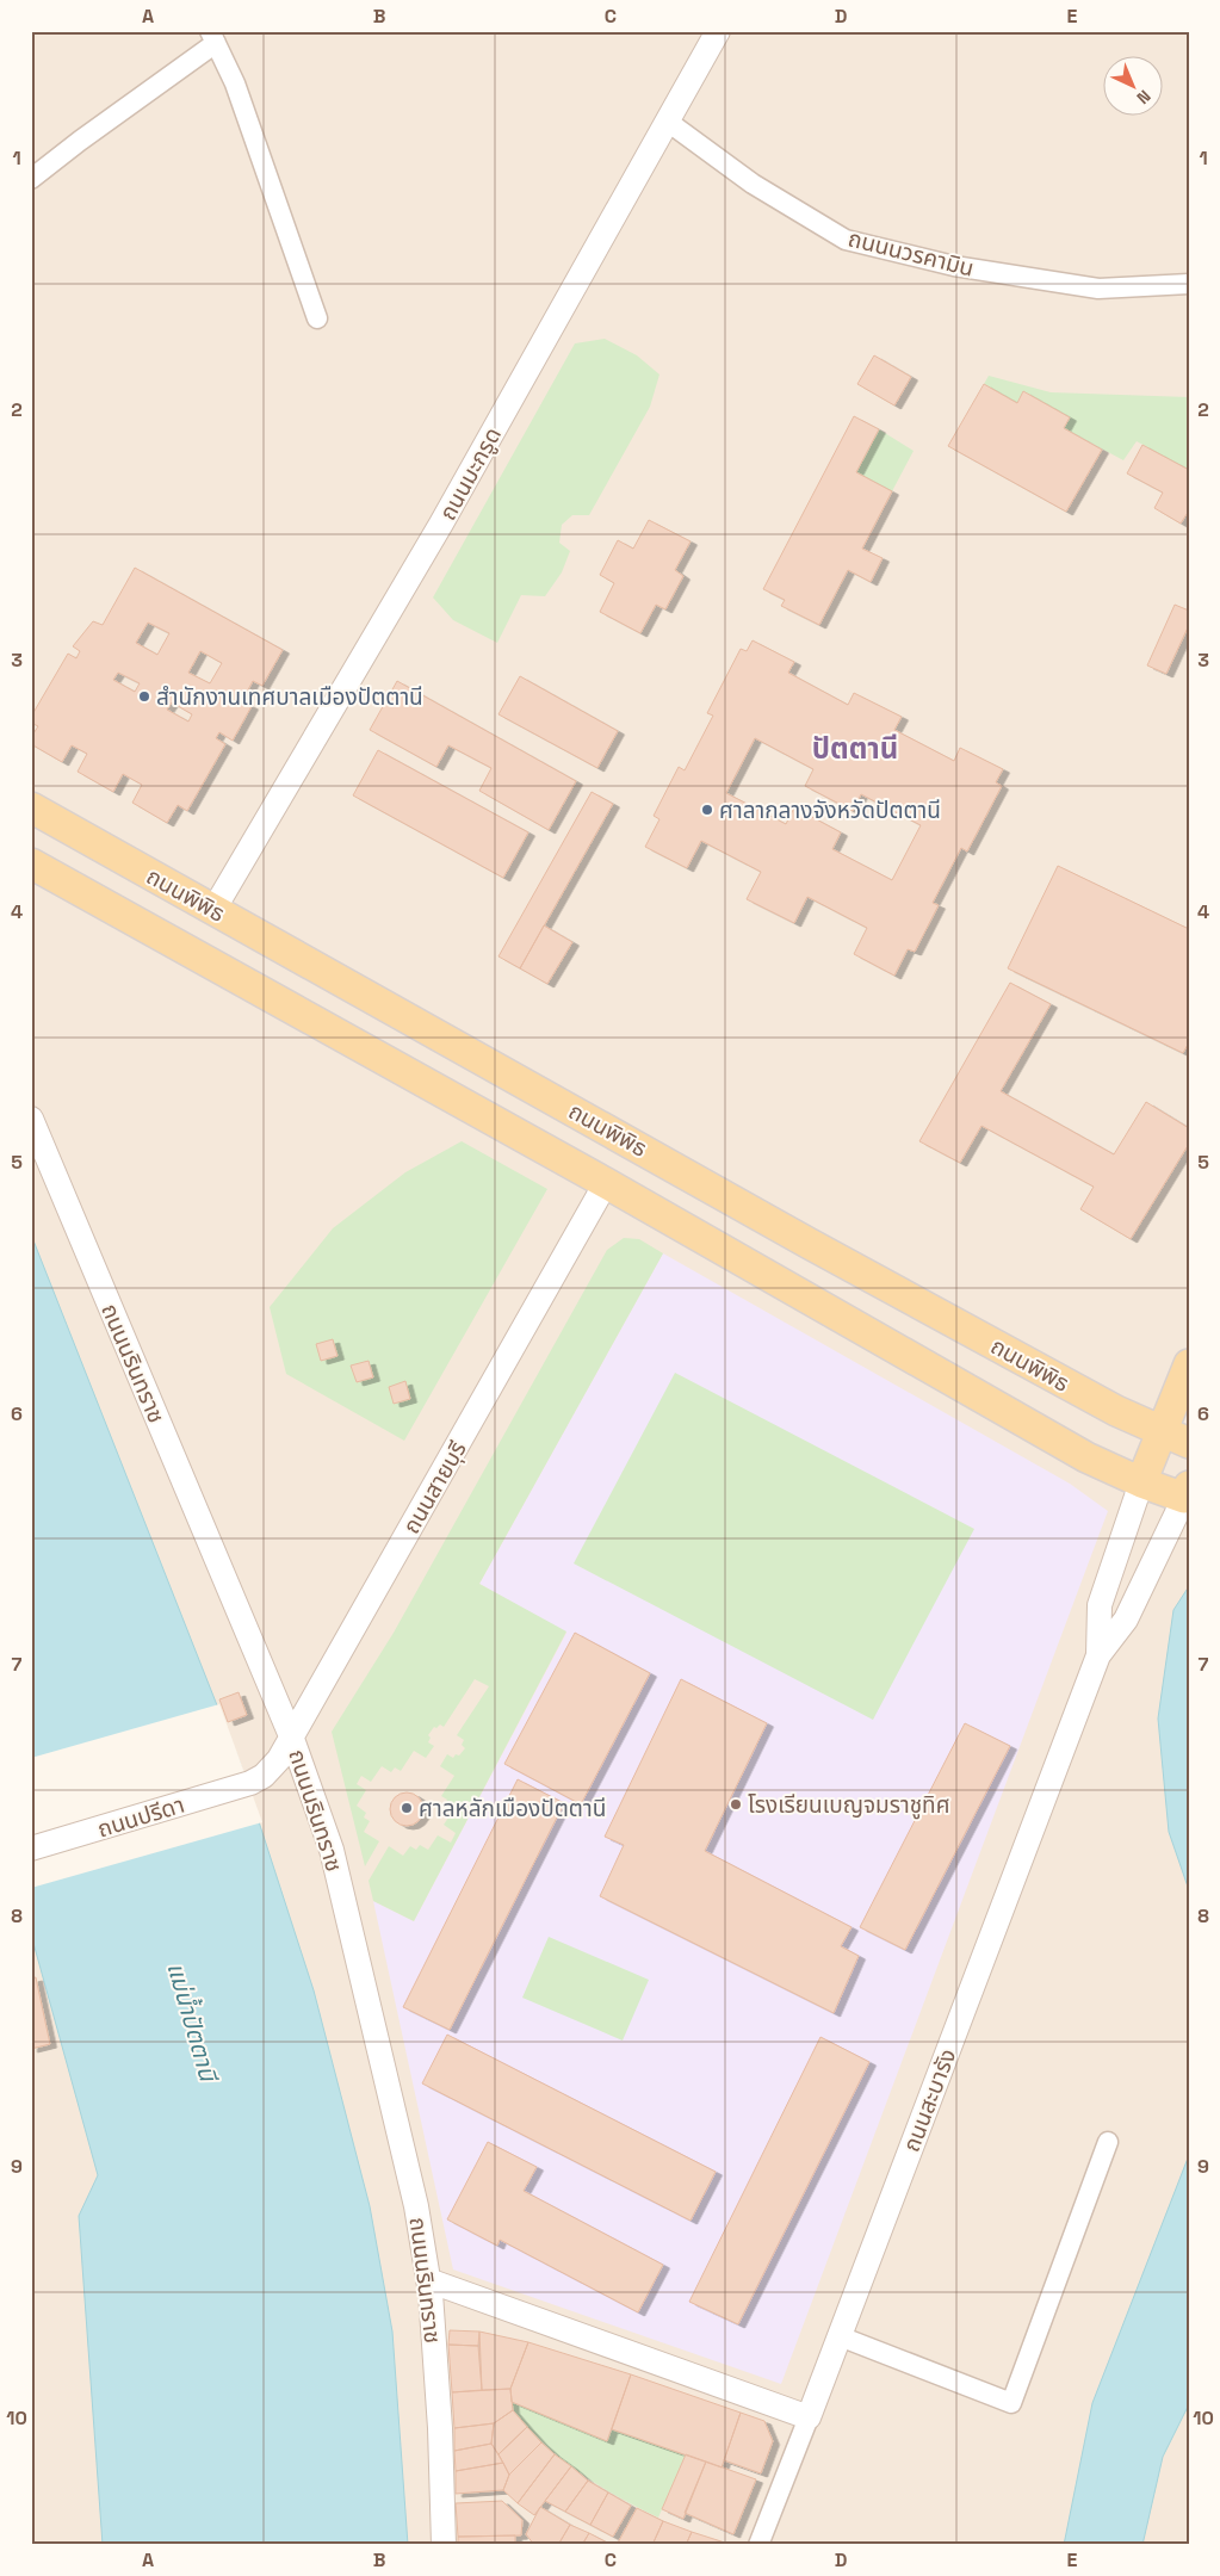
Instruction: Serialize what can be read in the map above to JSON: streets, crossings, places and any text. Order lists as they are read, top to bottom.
{
  "streets": {
    "main road": ["ถนนพิพิธ"],
    "street": [
      "ถนนนวรคามิน",
      "ถนนมะกรูด",
      "ถนนนรินทราช",
      "ถนนสายบุรี",
      "ถนนปรีดา",
      "ถนนสะบารัง"
    ]
  },
  "crossings": [
    ["ถนนนวรคามิน", "ถนนมะกรูด"],
    ["ถนนมะกรูด", "ถนนพิพิธ"],
    ["ถนนนรินทราช", "ถนนสายบุรี"],
    ["ถนนสายบุรี", "ถนนปรีดา"]
  ],
  "districts": ["ปัตตานี"],
  "water": ["แม่น้ำปัตตานี"],
  "places": [
    "สำนักงานเทศบาลเมืองปัตตานี",
    "ศาลากลางจังหวัดปัตตานี",
    "โรงเรียนเบญจมราชูทิศ",
    "ศาลหลักเมืองปัตตานี"
  ],
  "north": "bottom right",
  "grid": {
    "columns": [
      "A",
      "B",
      "C",
      "D",
      "E"
    ],
    "rows": [
      "1",
      "2",
      "3",
      "4",
      "5",
      "6",
      "7",
      "8",
      "9",
      "10"
    ]
  }
}
